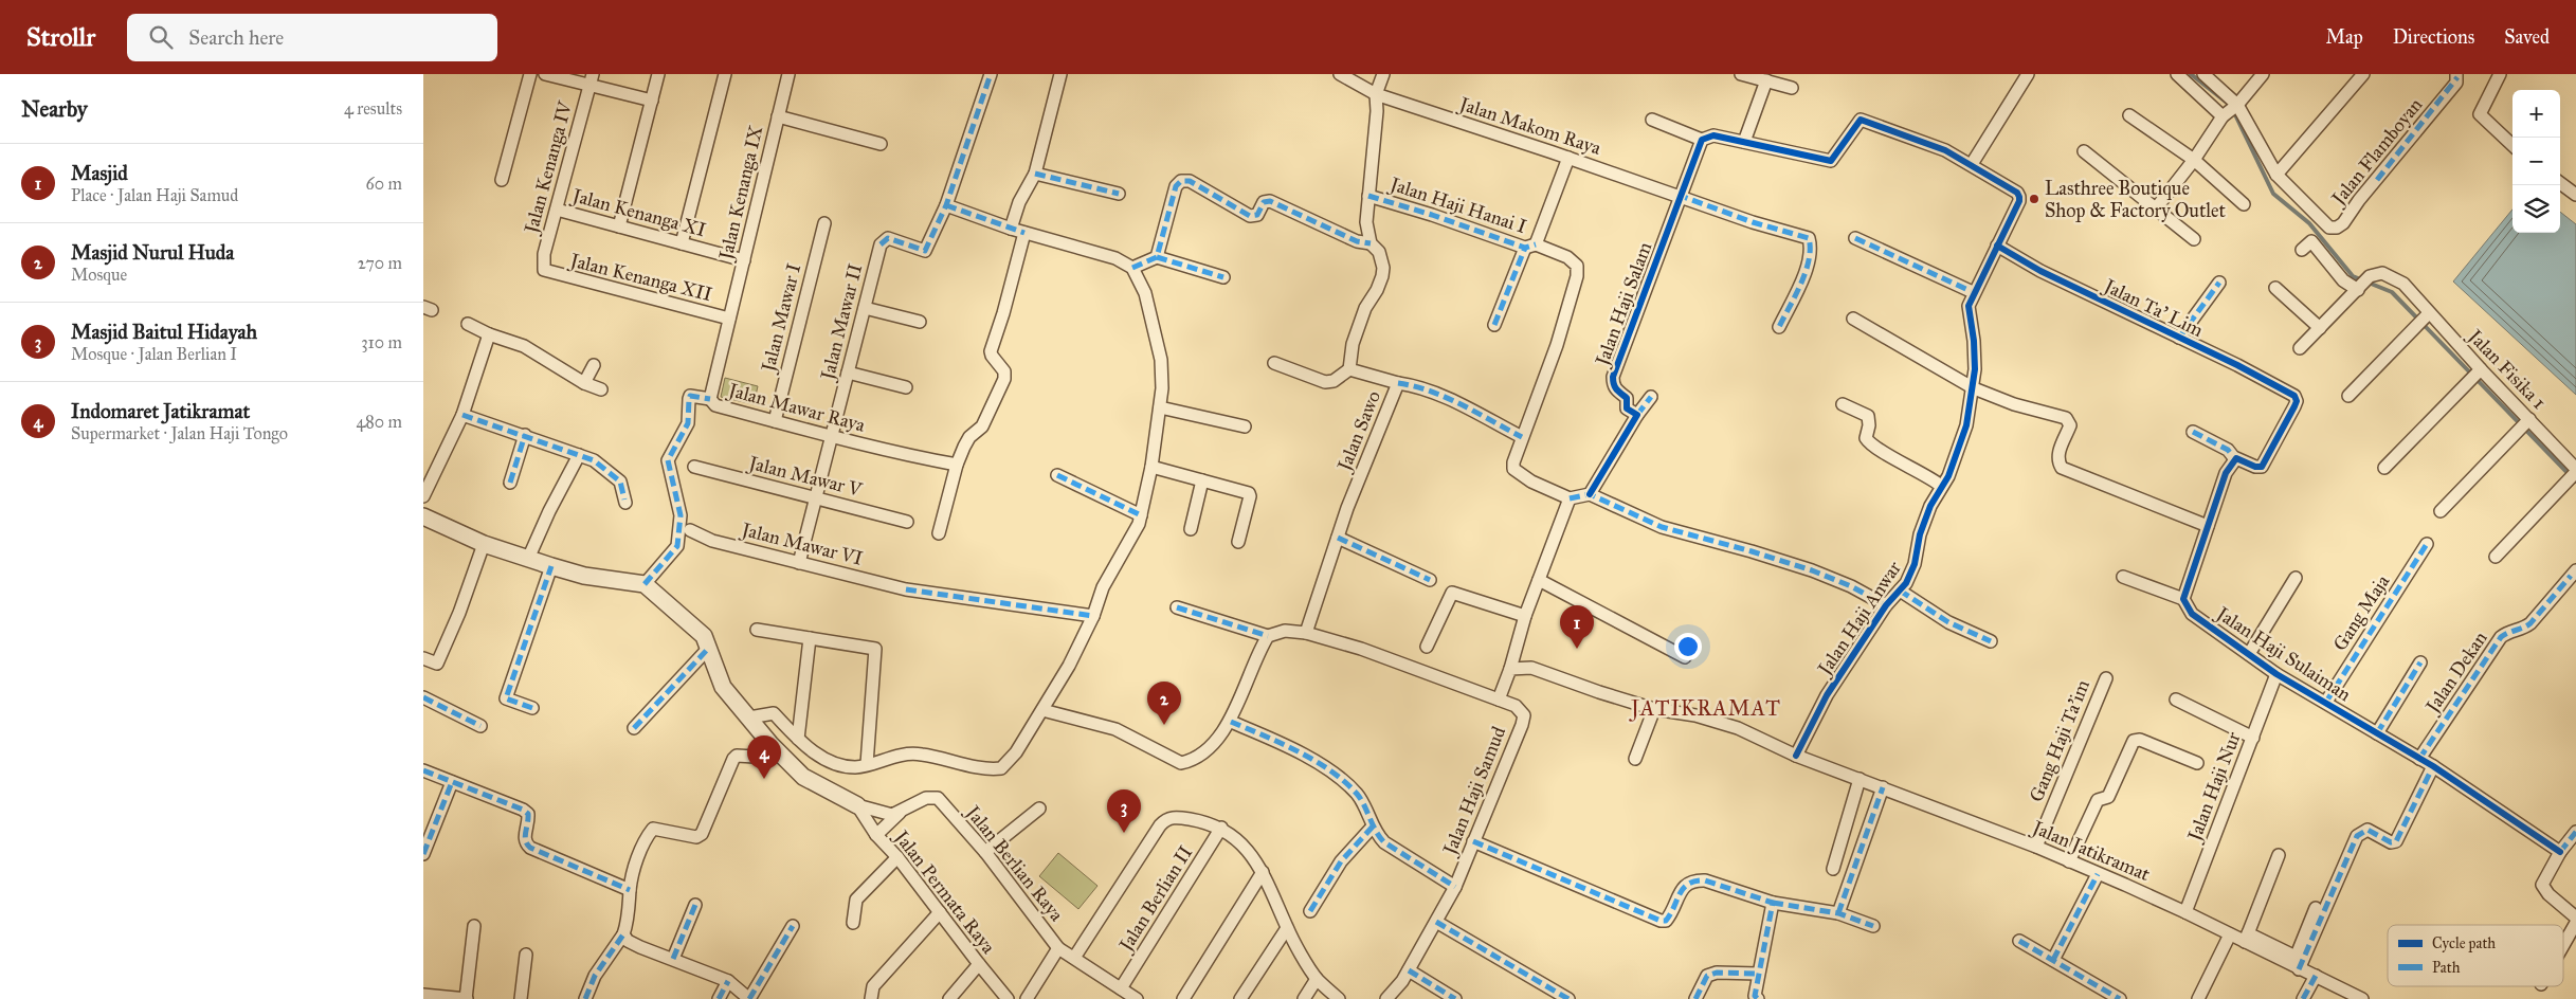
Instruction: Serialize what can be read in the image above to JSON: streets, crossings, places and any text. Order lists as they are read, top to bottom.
{
  "streets": {
    "street": [
      "Jalan Makom Raya",
      "Jalan Flamboyan",
      "Jalan Kenanga IV",
      "Jalan Kenanga IX",
      "Jalan Haji Hanai I",
      "Jalan Kenanga XI",
      "Jalan Kenanga XII",
      "Jalan Haji Salam",
      "Jalan Ta' Lim",
      "Jalan Mawar I",
      "Jalan Mawar II",
      "Jalan Fisika 1",
      "Jalan Mawar Raya",
      "Jalan Sawo",
      "Jalan Mawar V",
      "Jalan Mawar VI",
      "Gang Maja",
      "Jalan Haji Anwar",
      "Jalan Haji Sulaiman",
      "Jalan Dekan",
      "Gang Haji Ta’im",
      "Jalan Haji Nur",
      "Jalan Haji Samud",
      "Jalan Jatikramat",
      "Jalan Berlian Raya",
      "Jalan Permata Raya",
      "Jalan Berlian II"
    ]
  },
  "crossings": [
    ["Jalan Makom Raya", "Jalan Haji Salam"],
    ["Jalan Makom Raya", "Jalan Sawo"],
    ["Jalan Kenanga IV", "Jalan Kenanga XI"],
    ["Jalan Kenanga IV", "Jalan Kenanga XII"],
    ["Jalan Kenanga IX", "Jalan Kenanga XI"],
    ["Jalan Kenanga IX", "Jalan Kenanga XII"],
    ["Jalan Kenanga IX", "Jalan Mawar Raya"],
    ["Jalan Haji Hanai I", "Jalan Sawo"],
    ["Jalan Kenanga XII", "Jalan Mawar Raya"],
    ["Jalan Ta' Lim", "Jalan Haji Anwar"],
    ["Jalan Mawar I", "Jalan Mawar Raya"],
    ["Jalan Mawar II", "Jalan Mawar Raya"],
    ["Jalan Mawar II", "Jalan Mawar V"],
    ["Jalan Mawar II", "Jalan Mawar VI"],
    ["Jalan Sawo", "Jalan Haji Samud"],
    ["Gang Maja", "Jalan Haji Sulaiman"],
    ["Jalan Haji Anwar", "Jalan Jatikramat"],
    ["Jalan Haji Sulaiman", "Jalan Dekan"],
    ["Jalan Haji Sulaiman", "Jalan Haji Nur"],
    ["Gang Haji Ta’im", "Jalan Jatikramat"],
    ["Jalan Haji Nur", "Jalan Jatikramat"],
    ["Jalan Berlian Raya", "Jalan Permata Raya"],
    ["Jalan Berlian Raya", "Jalan Berlian II"]
  ],
  "districts": ["JATIKRAMAT"],
  "places": ["Lasthree Boutique Shop & Factory Outlet"],
  "legend": ["Cycle path", "Path"],
  "page": {
    "header": "Strollr",
    "search": "Search here",
    "nav": ["Map", "Directions", "Saved"],
    "heading": ["Nearby", "4 results"],
    "map_buttons": ["+", "−"],
    "list": [
      {
        "mark": "1",
        "name": "Masjid",
        "note": "Place · Jalan Haji Samud",
        "value": "60 m"
      },
      {
        "mark": "2",
        "name": "Masjid Nurul Huda",
        "note": "Mosque",
        "value": "270 m"
      },
      {
        "mark": "3",
        "name": "Masjid Baitul Hidayah",
        "note": "Mosque · Jalan Berlian I",
        "value": "310 m"
      },
      {
        "mark": "4",
        "name": "Indomaret Jatikramat",
        "note": "Supermarket · Jalan Haji Tongo",
        "value": "480 m"
      }
    ],
    "pins": [
      "1",
      "2",
      "4",
      "3"
    ]
  }
}
